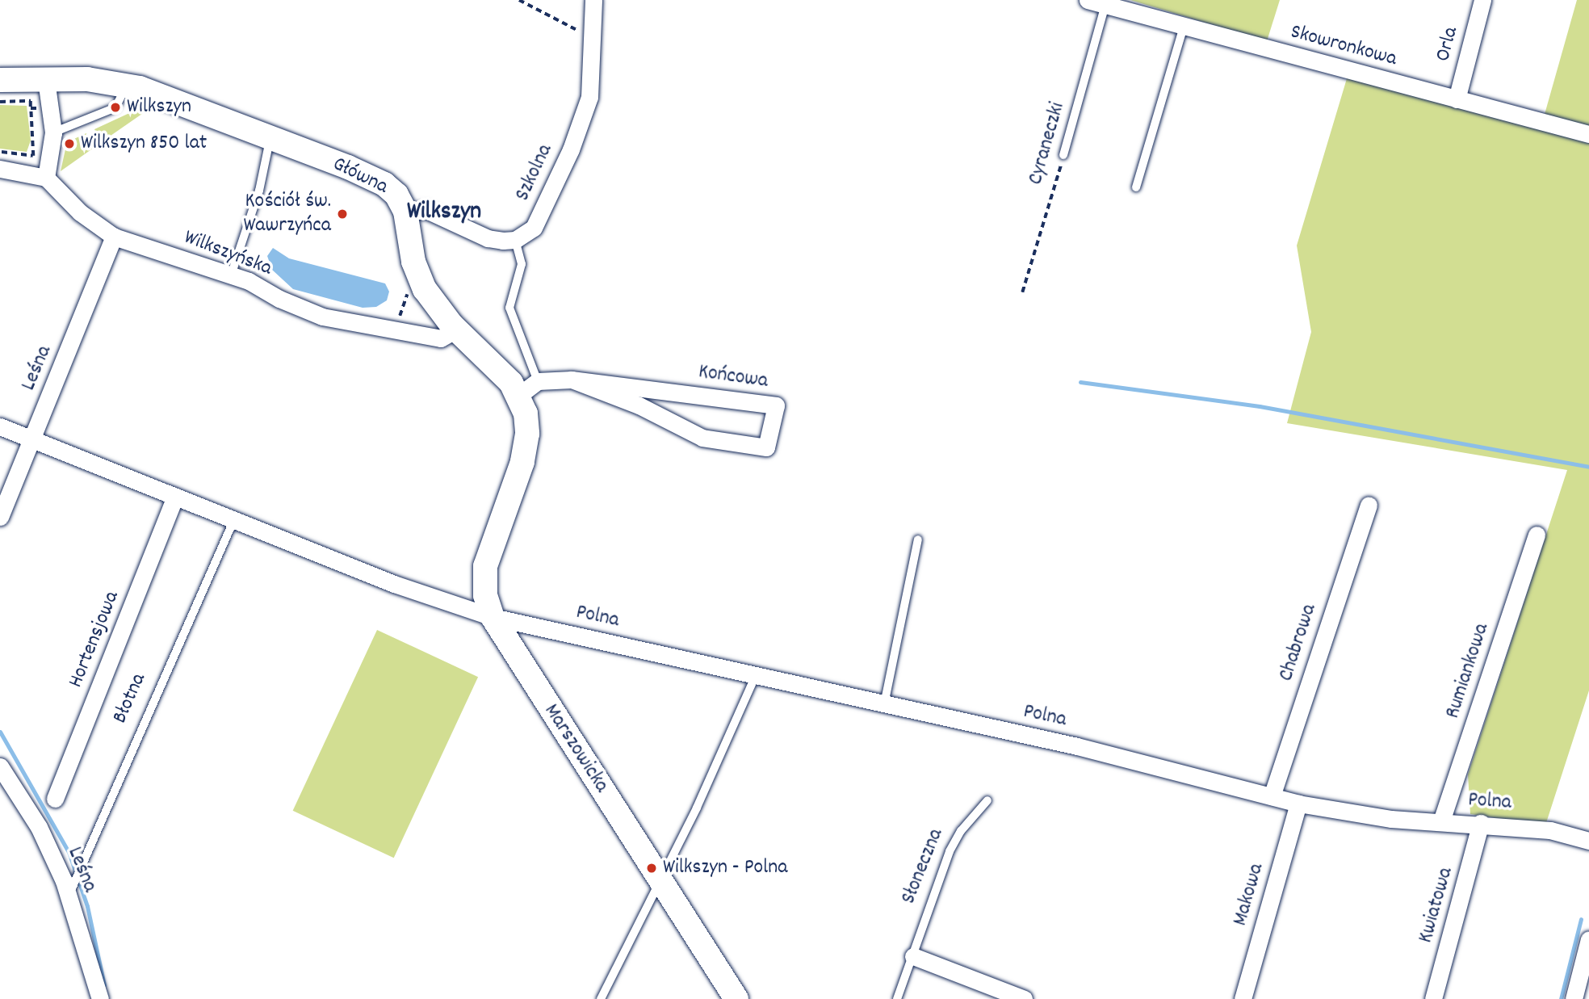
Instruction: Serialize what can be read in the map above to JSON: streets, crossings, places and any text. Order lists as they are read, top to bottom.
{
  "streets": {
    "street": [
      "Orla",
      "Skowronkowa",
      "Szkolna",
      "Główna",
      "Wilkszyńska",
      "Leśna",
      "Końcowa",
      "Polna",
      "Hortensjowa",
      "Chabrowa",
      "Rumiankowa",
      "Marszowicka",
      "Makowa",
      "Kwiatowa"
    ],
    "lane": ["Cyraneczki", "Błotna", "Słoneczna"]
  },
  "crossings": [
    ["Orla", "Skowronkowa"],
    ["Skowronkowa", "Cyraneczki"],
    ["Główna", "Wilkszyńska"],
    ["Główna", "Polna"],
    ["Główna", "Marszowicka"],
    ["Wilkszyńska", "Leśna"],
    ["Leśna", "Błotna"],
    ["Polna", "Chabrowa"],
    ["Polna", "Rumiankowa"],
    ["Polna", "Marszowicka"],
    ["Polna", "Makowa"],
    ["Polna", "Kwiatowa"]
  ],
  "districts": ["Wilkszyn"],
  "places": [
    "Wilkszyn",
    "Wilkszyn 850 lat",
    "Kościół św. Wawrzyńca",
    "Wilkszyn - Polna"
  ]
}
